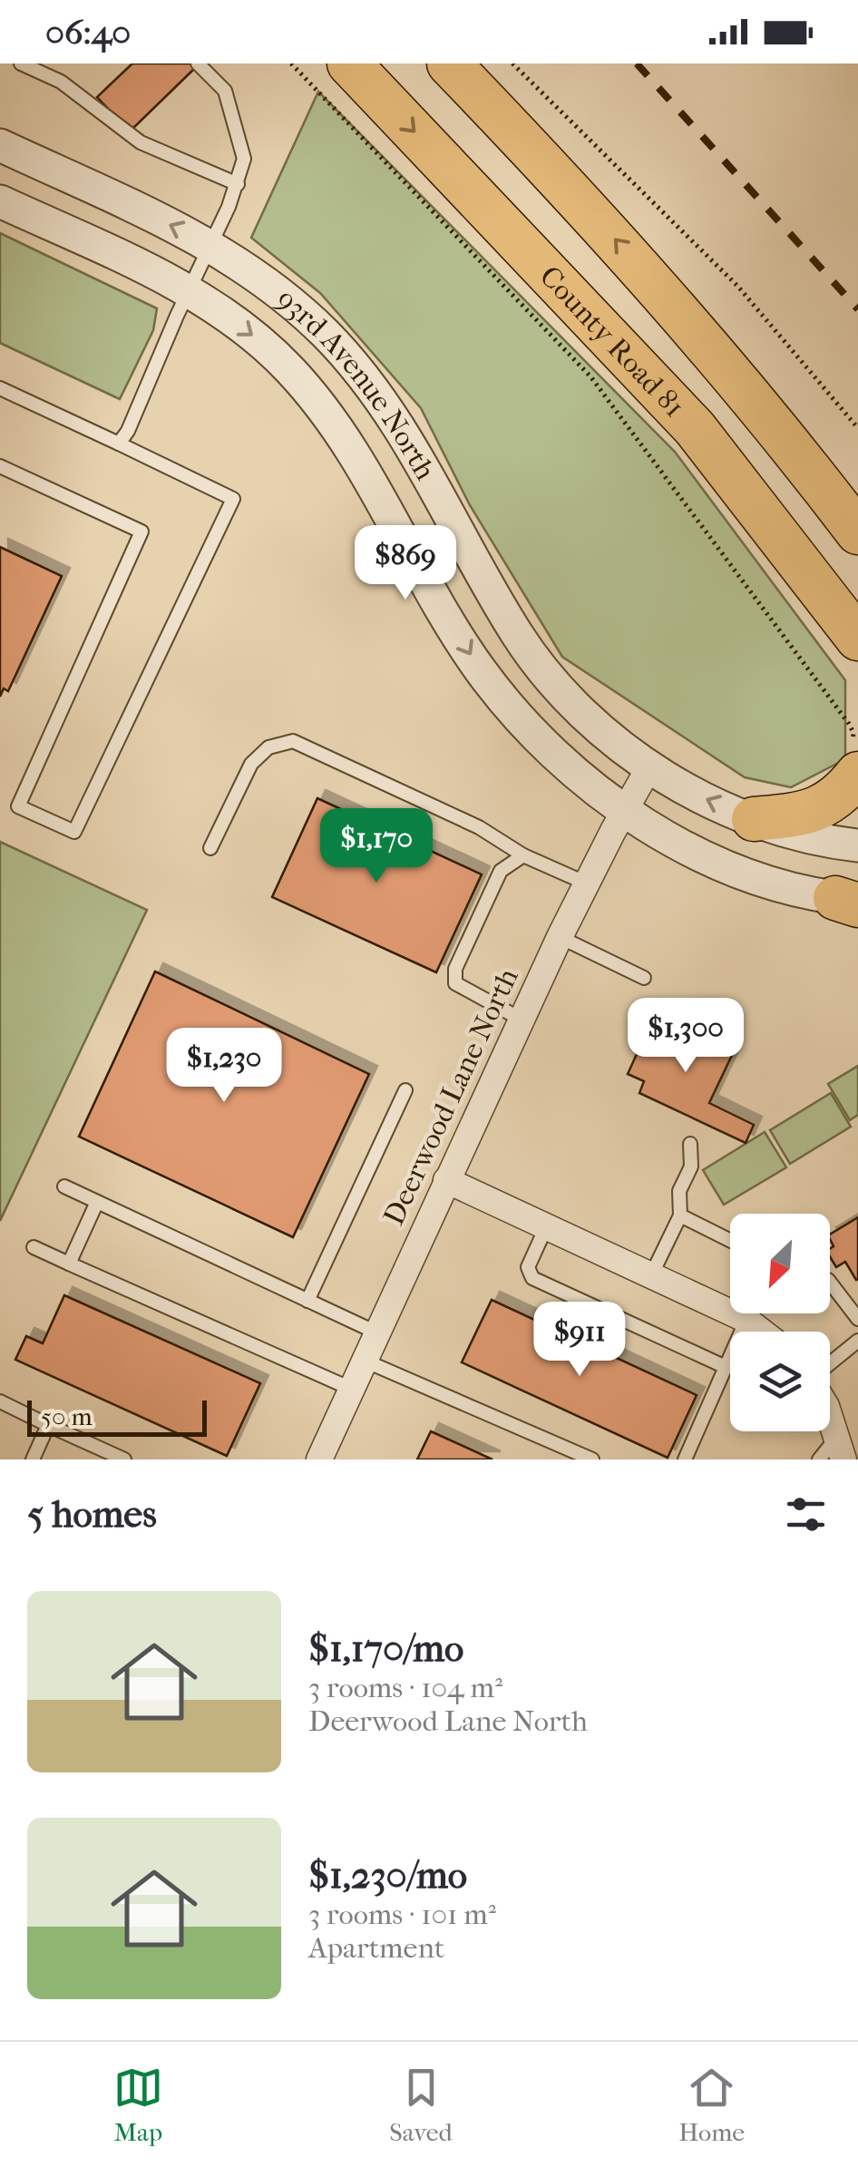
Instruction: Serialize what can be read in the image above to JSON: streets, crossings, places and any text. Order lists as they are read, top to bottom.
{
  "streets": {
    "highway": ["County Road 81"],
    "street": ["93rd Avenue North", "Deerwood Lane North"]
  },
  "crossings": [
    ["93rd Avenue North", "Deerwood Lane North"]
  ],
  "scale_bar": "50 m",
  "north": "bottom left",
  "page": {
    "status": "06:40",
    "price": [
      "$869",
      "$1,170",
      "$1,300",
      "$1,230",
      "$911"
    ],
    "scale": "50 m",
    "heading": "5 homes",
    "list": [
      {
        "name": "$1,170/mo",
        "note": "3 rooms · 104 m² · Deerwood Lane North"
      },
      {
        "name": "$1,230/mo",
        "note": "3 rooms · 101 m² · Apartment"
      }
    ],
    "tabs": ["Map", "Saved", "Home"]
  }
}
